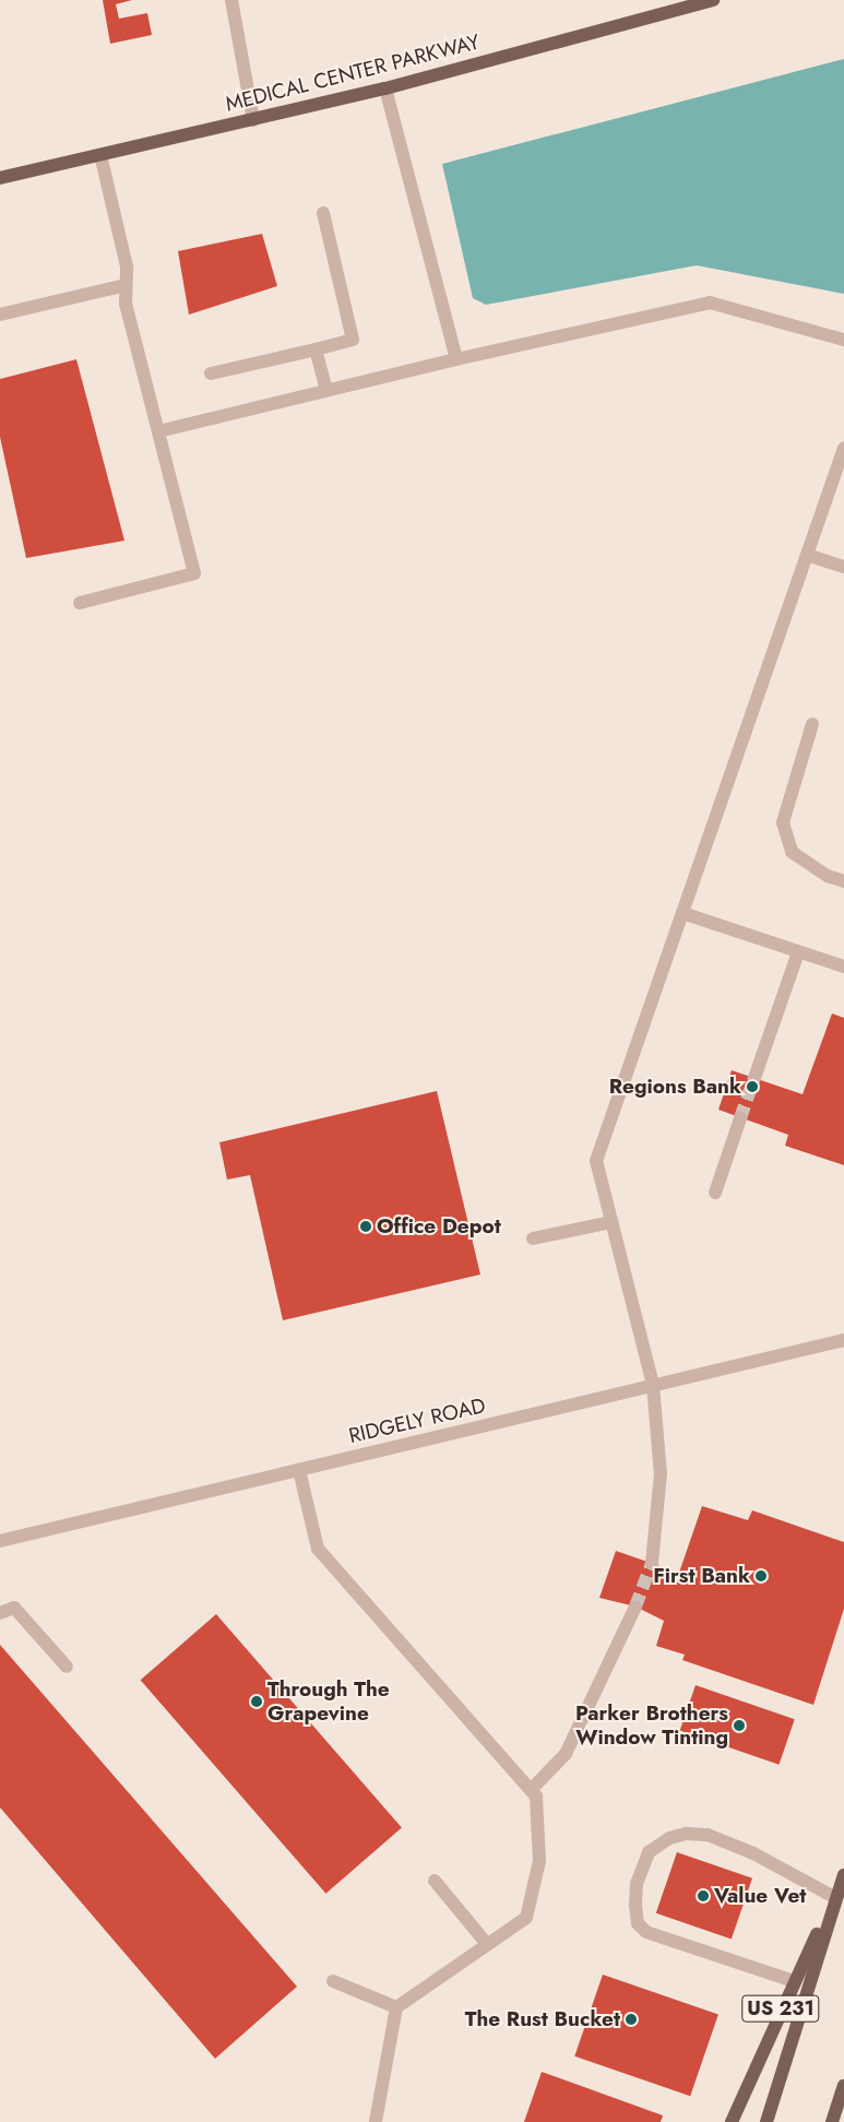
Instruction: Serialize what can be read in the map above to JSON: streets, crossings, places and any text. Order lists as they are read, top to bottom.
{
  "streets": {
    "main road": ["MEDICAL CENTER PARKWAY", "US 231"],
    "street": ["RIDGELY ROAD"]
  },
  "places": [
    "Regions Bank",
    "Office Depot",
    "First Bank",
    "Through The Grapevine",
    "Parker Brothers Window Tinting",
    "Value Vet",
    "The Rust Bucket"
  ]
}
